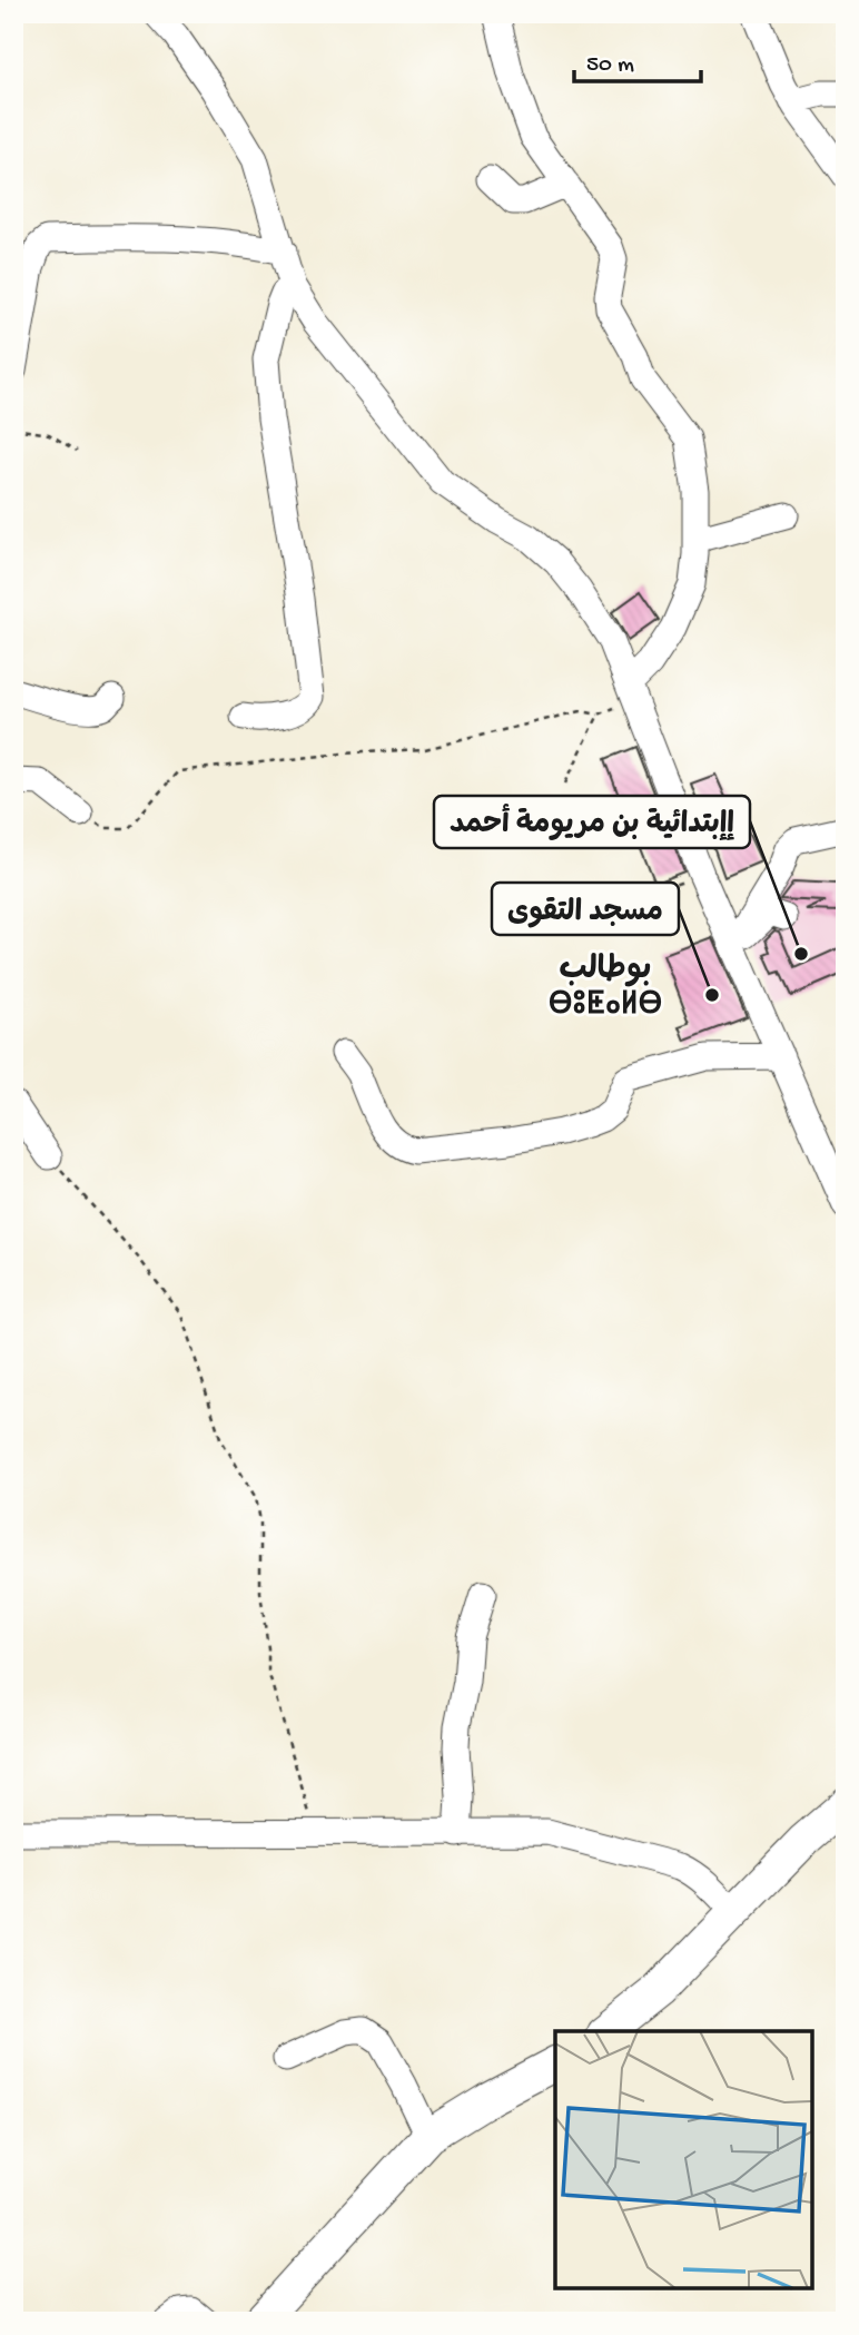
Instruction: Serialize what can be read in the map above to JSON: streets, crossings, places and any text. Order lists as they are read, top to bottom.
{
  "districts": ["بوطالب ⴱⵓⵟⴰⵍⴱ"],
  "places": ["إإبتدائية بن مريومة أحمد", "مسجد التقوى"],
  "scale_bar": "50 m"
}
